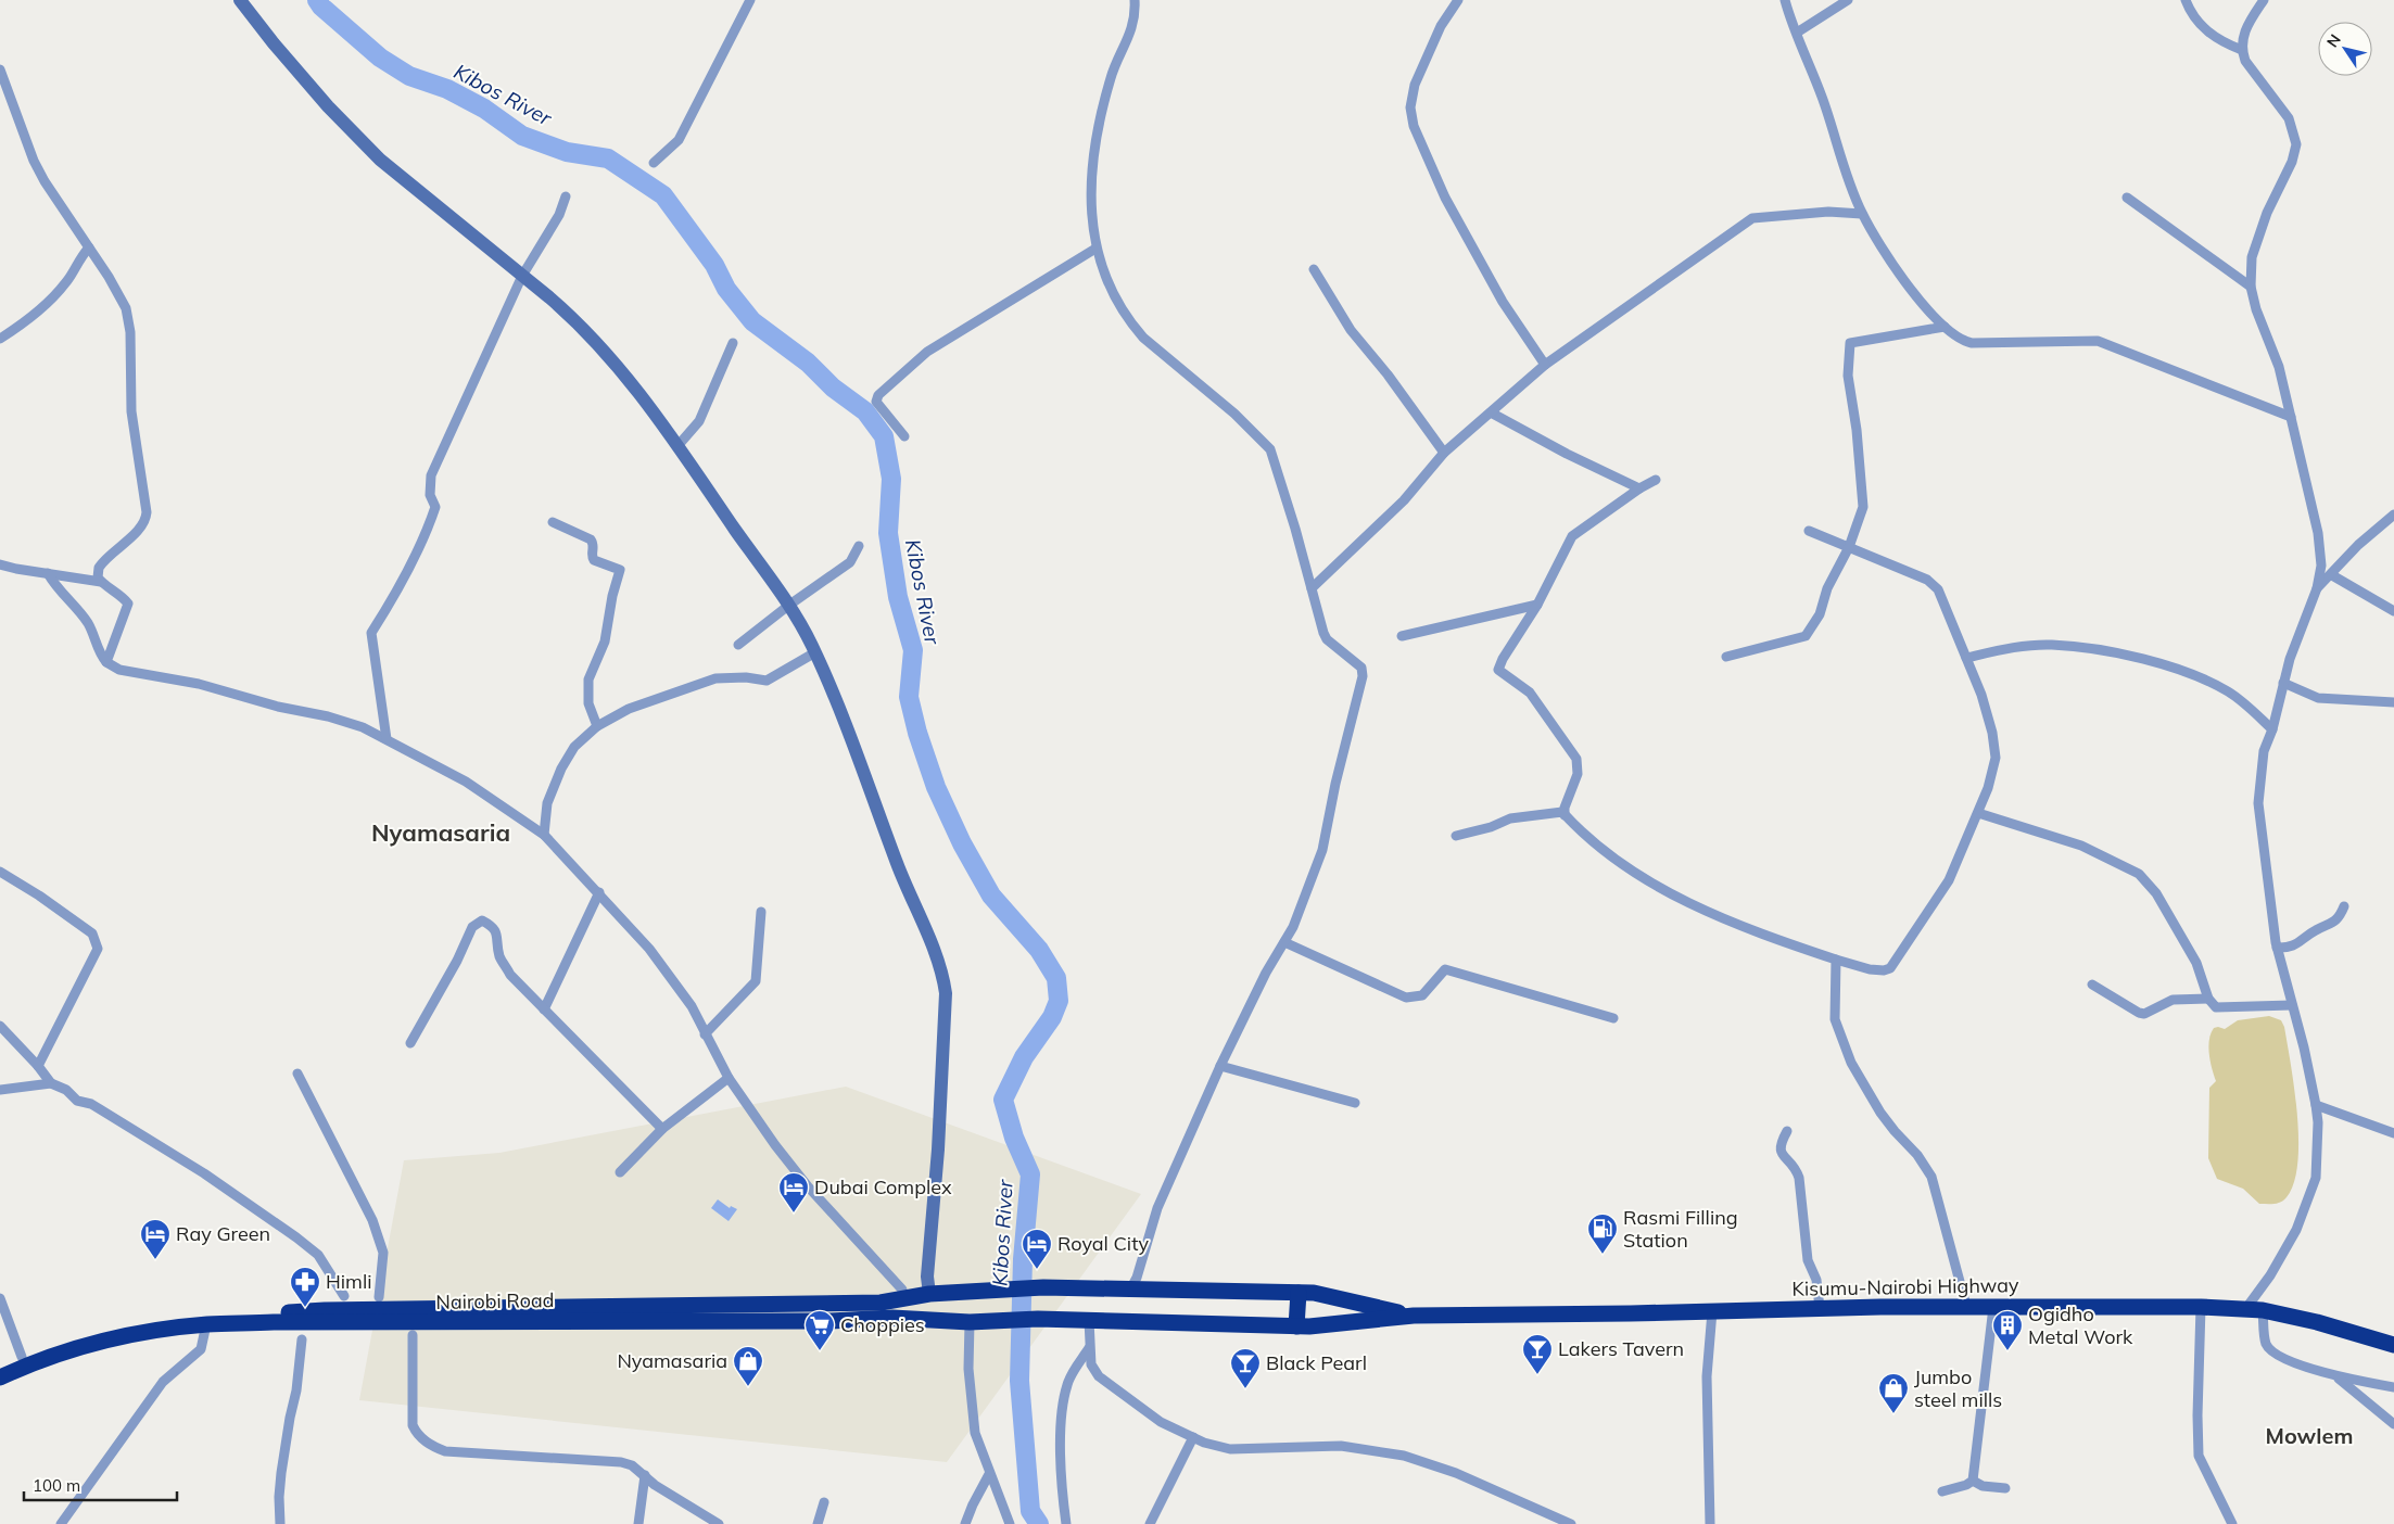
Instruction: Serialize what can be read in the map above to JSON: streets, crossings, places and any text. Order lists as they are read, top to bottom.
{
  "streets": {
    "highway": ["Kisumu-Nairobi Highway", "Nairobi Road"]
  },
  "crossings": [
    ["Kisumu-Nairobi Highway", "Nairobi Road"]
  ],
  "districts": ["Nyamasaria", "Mowlem"],
  "water": ["Kibos River"],
  "places": {
    "hotel": ["Dubai Complex", "Ray Green", "Royal City"],
    "fuel station": ["Rasmi Filling Station"],
    "pharmacy": ["Himli"],
    "supermarket": ["Choppies"],
    "building": ["Ogidho Metal Work"],
    "bar": ["Lakers Tavern", "Black Pearl"],
    "shop": ["Nyamasaria", "Jumbo steel mills"]
  },
  "scale_bar": "100 m",
  "north": "top left"
}
